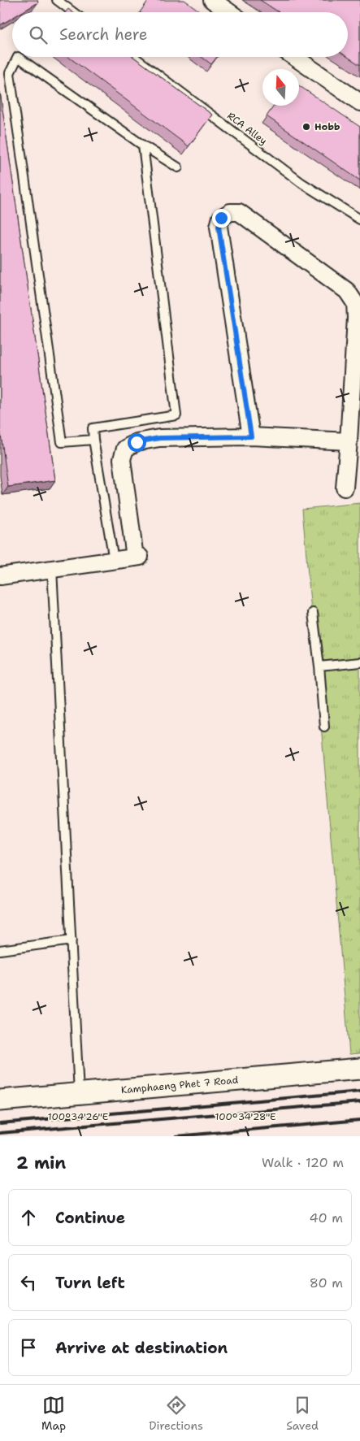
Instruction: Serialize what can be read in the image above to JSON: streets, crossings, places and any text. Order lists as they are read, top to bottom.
{
  "streets": {
    "street": ["Kamphaeng Phet 7 Road"],
    "lane": ["RCA Alley"]
  },
  "places": ["Hobb"],
  "north": "top",
  "page": {
    "search": "Search here",
    "heading": ["2 min", "Walk · 120 m"],
    "list": [
      ["Continue", "40 m"],
      ["Turn left", "80 m"],
      "Arrive at destination"
    ],
    "nav": ["Map", "Directions", "Saved"]
  },
  "coordinates": ["100°34'26\"E", "100°34'28\"E"]
}
